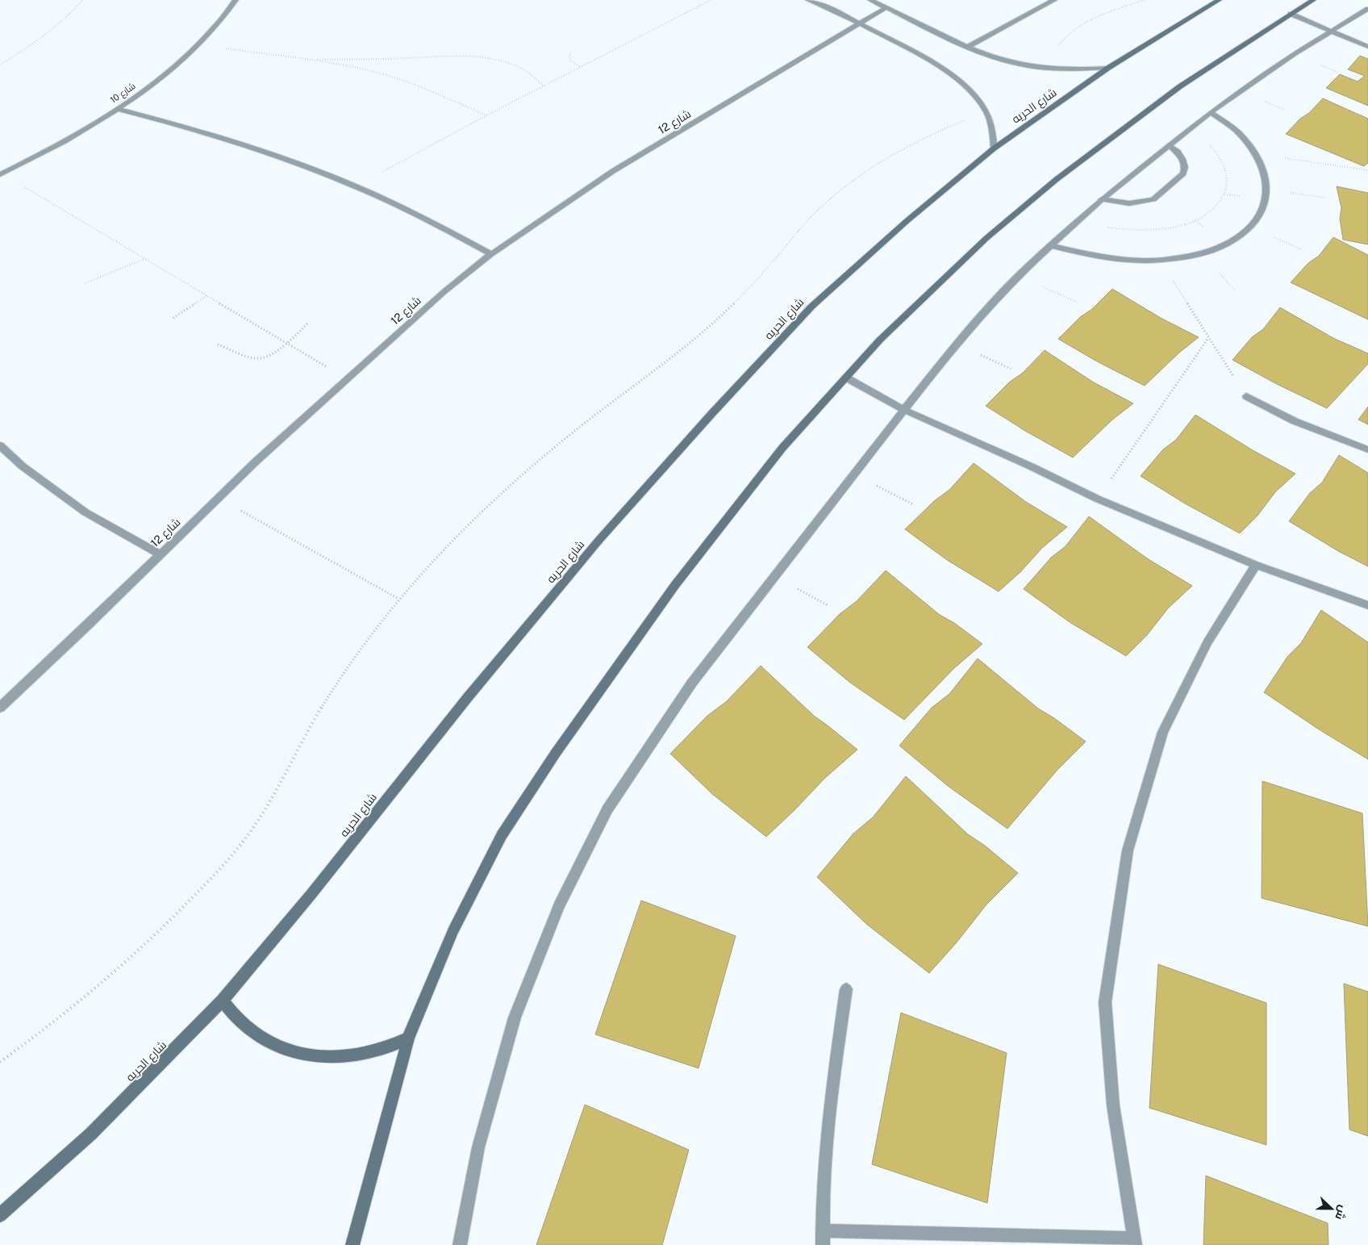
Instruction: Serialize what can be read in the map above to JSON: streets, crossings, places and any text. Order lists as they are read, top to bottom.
{
  "streets": {
    "main road": ["شارع الحريه"],
    "street": ["شارع 10", "شارع 12"]
  },
  "north": "right"
}
